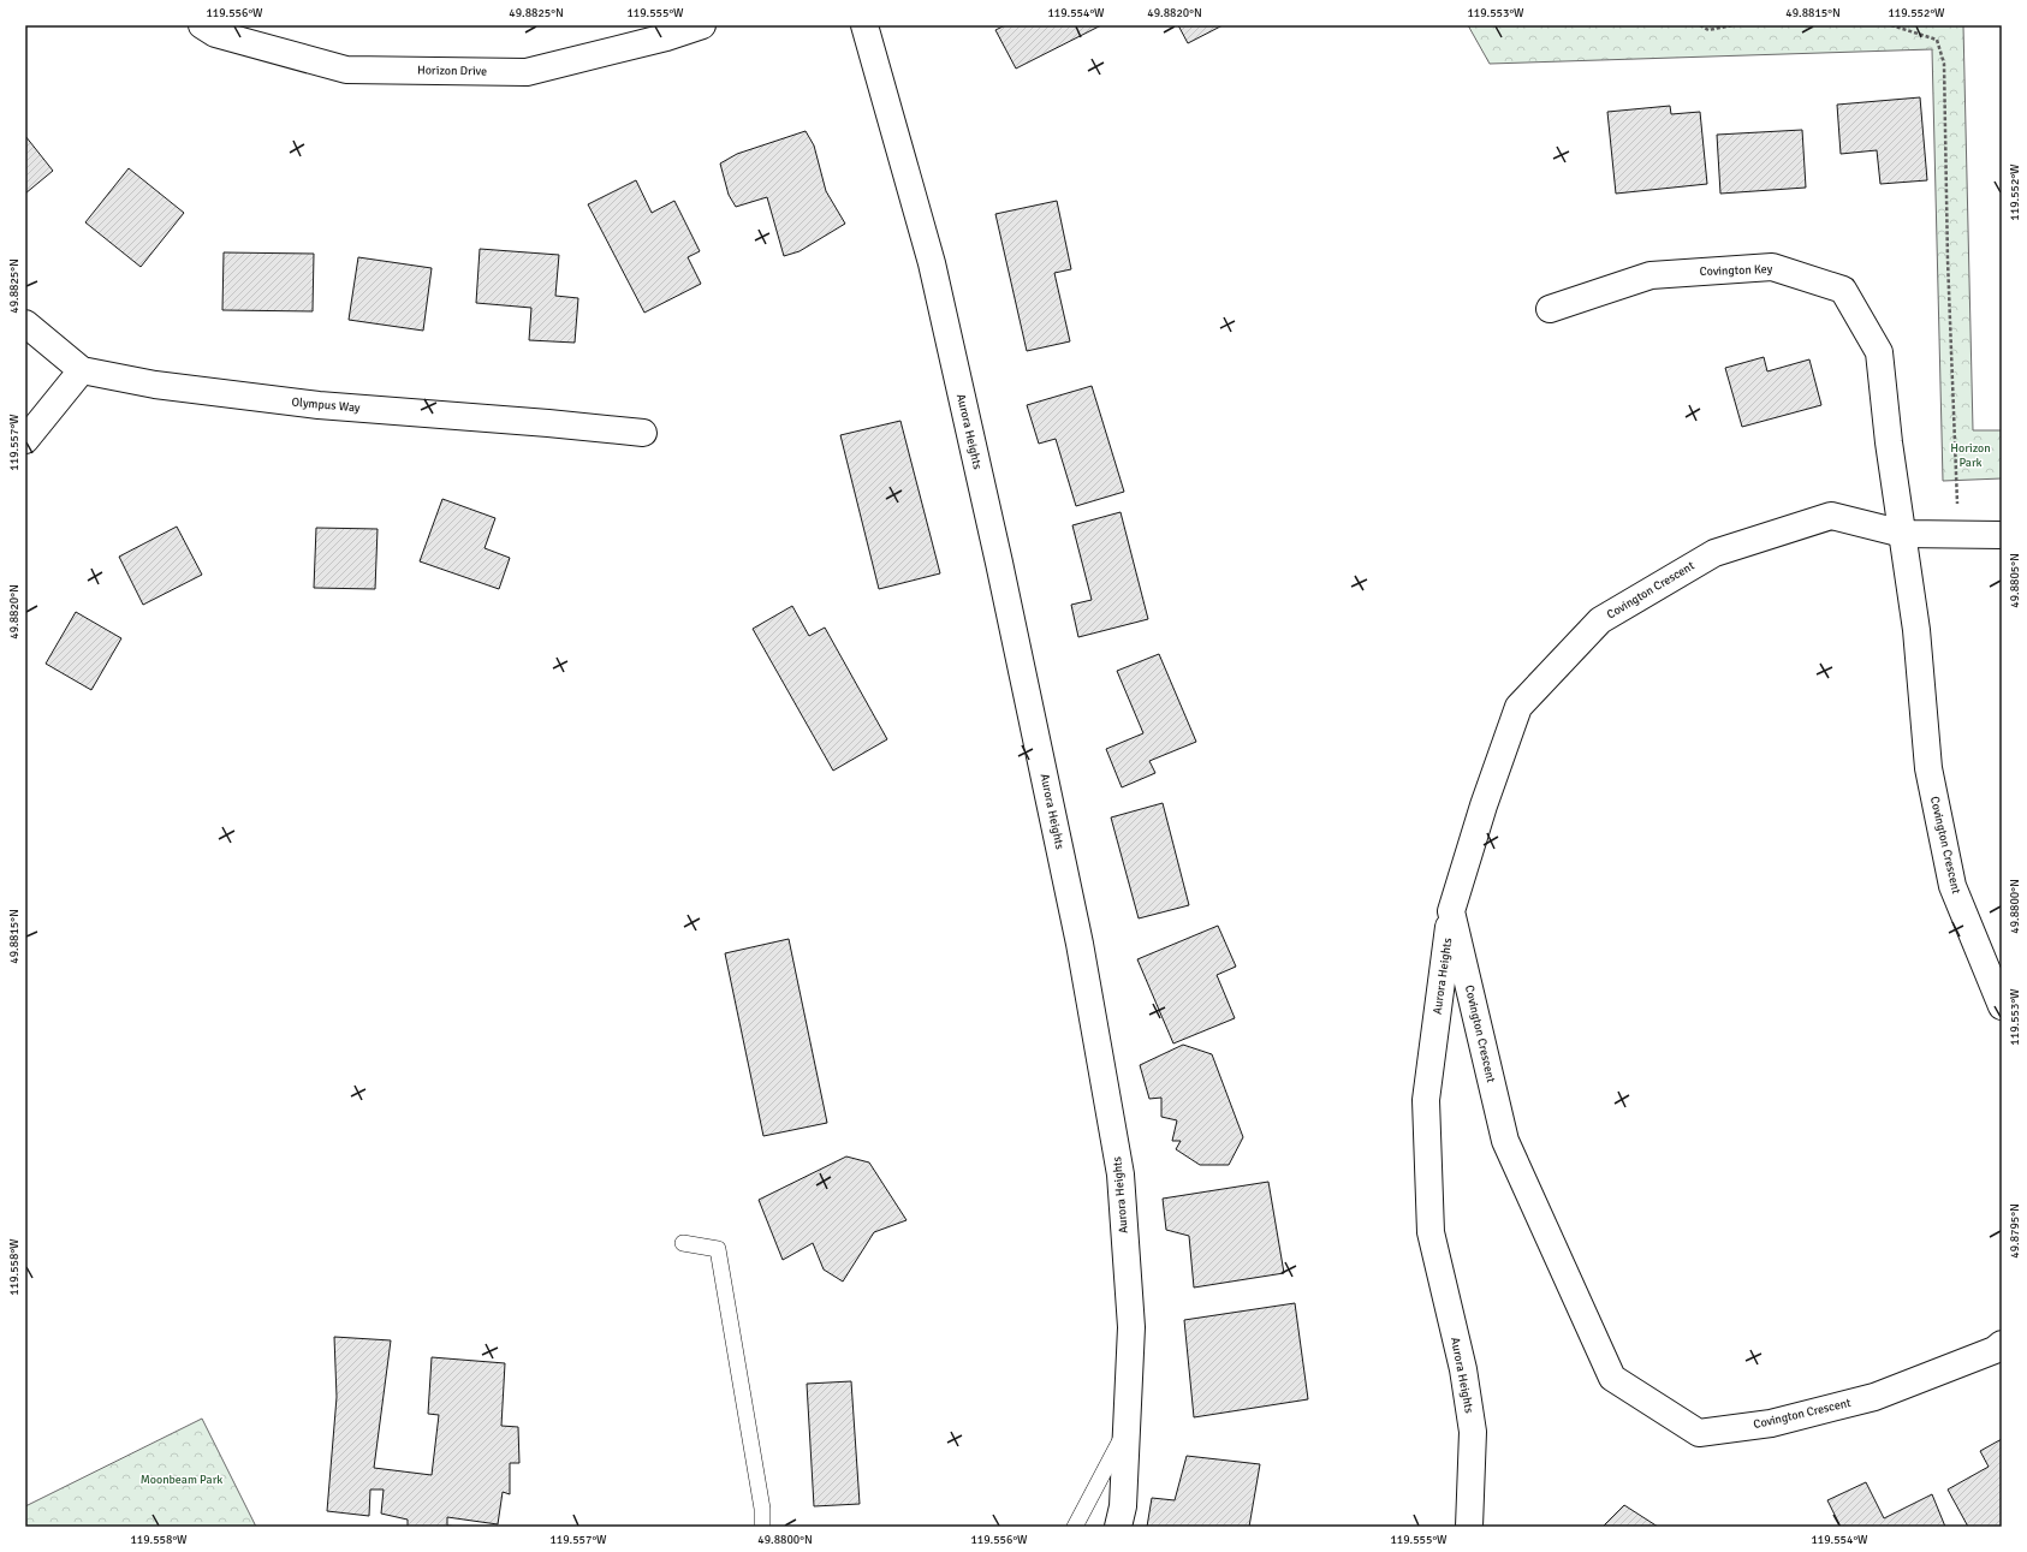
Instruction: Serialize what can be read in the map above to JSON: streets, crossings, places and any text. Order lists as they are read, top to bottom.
{
  "streets": {
    "street": [
      "Horizon Drive",
      "Covington Key",
      "Olympus Way",
      "Aurora Heights",
      "Covington Crescent"
    ]
  },
  "crossings": [
    ["Covington Key", "Covington Crescent"],
    ["Aurora Heights", "Covington Crescent"]
  ],
  "parks": ["Horizon Park", "Moonbeam Park"],
  "coordinates": [
    "119.556°W",
    "49.8825°N",
    "119.555°W",
    "119.554°W",
    "49.8820°N",
    "119.553°W",
    "49.8815°N",
    "119.552°W",
    "119.557°W",
    "49.8805°N",
    "49.8800°N",
    "49.8795°N",
    "119.558°W"
  ]
}
